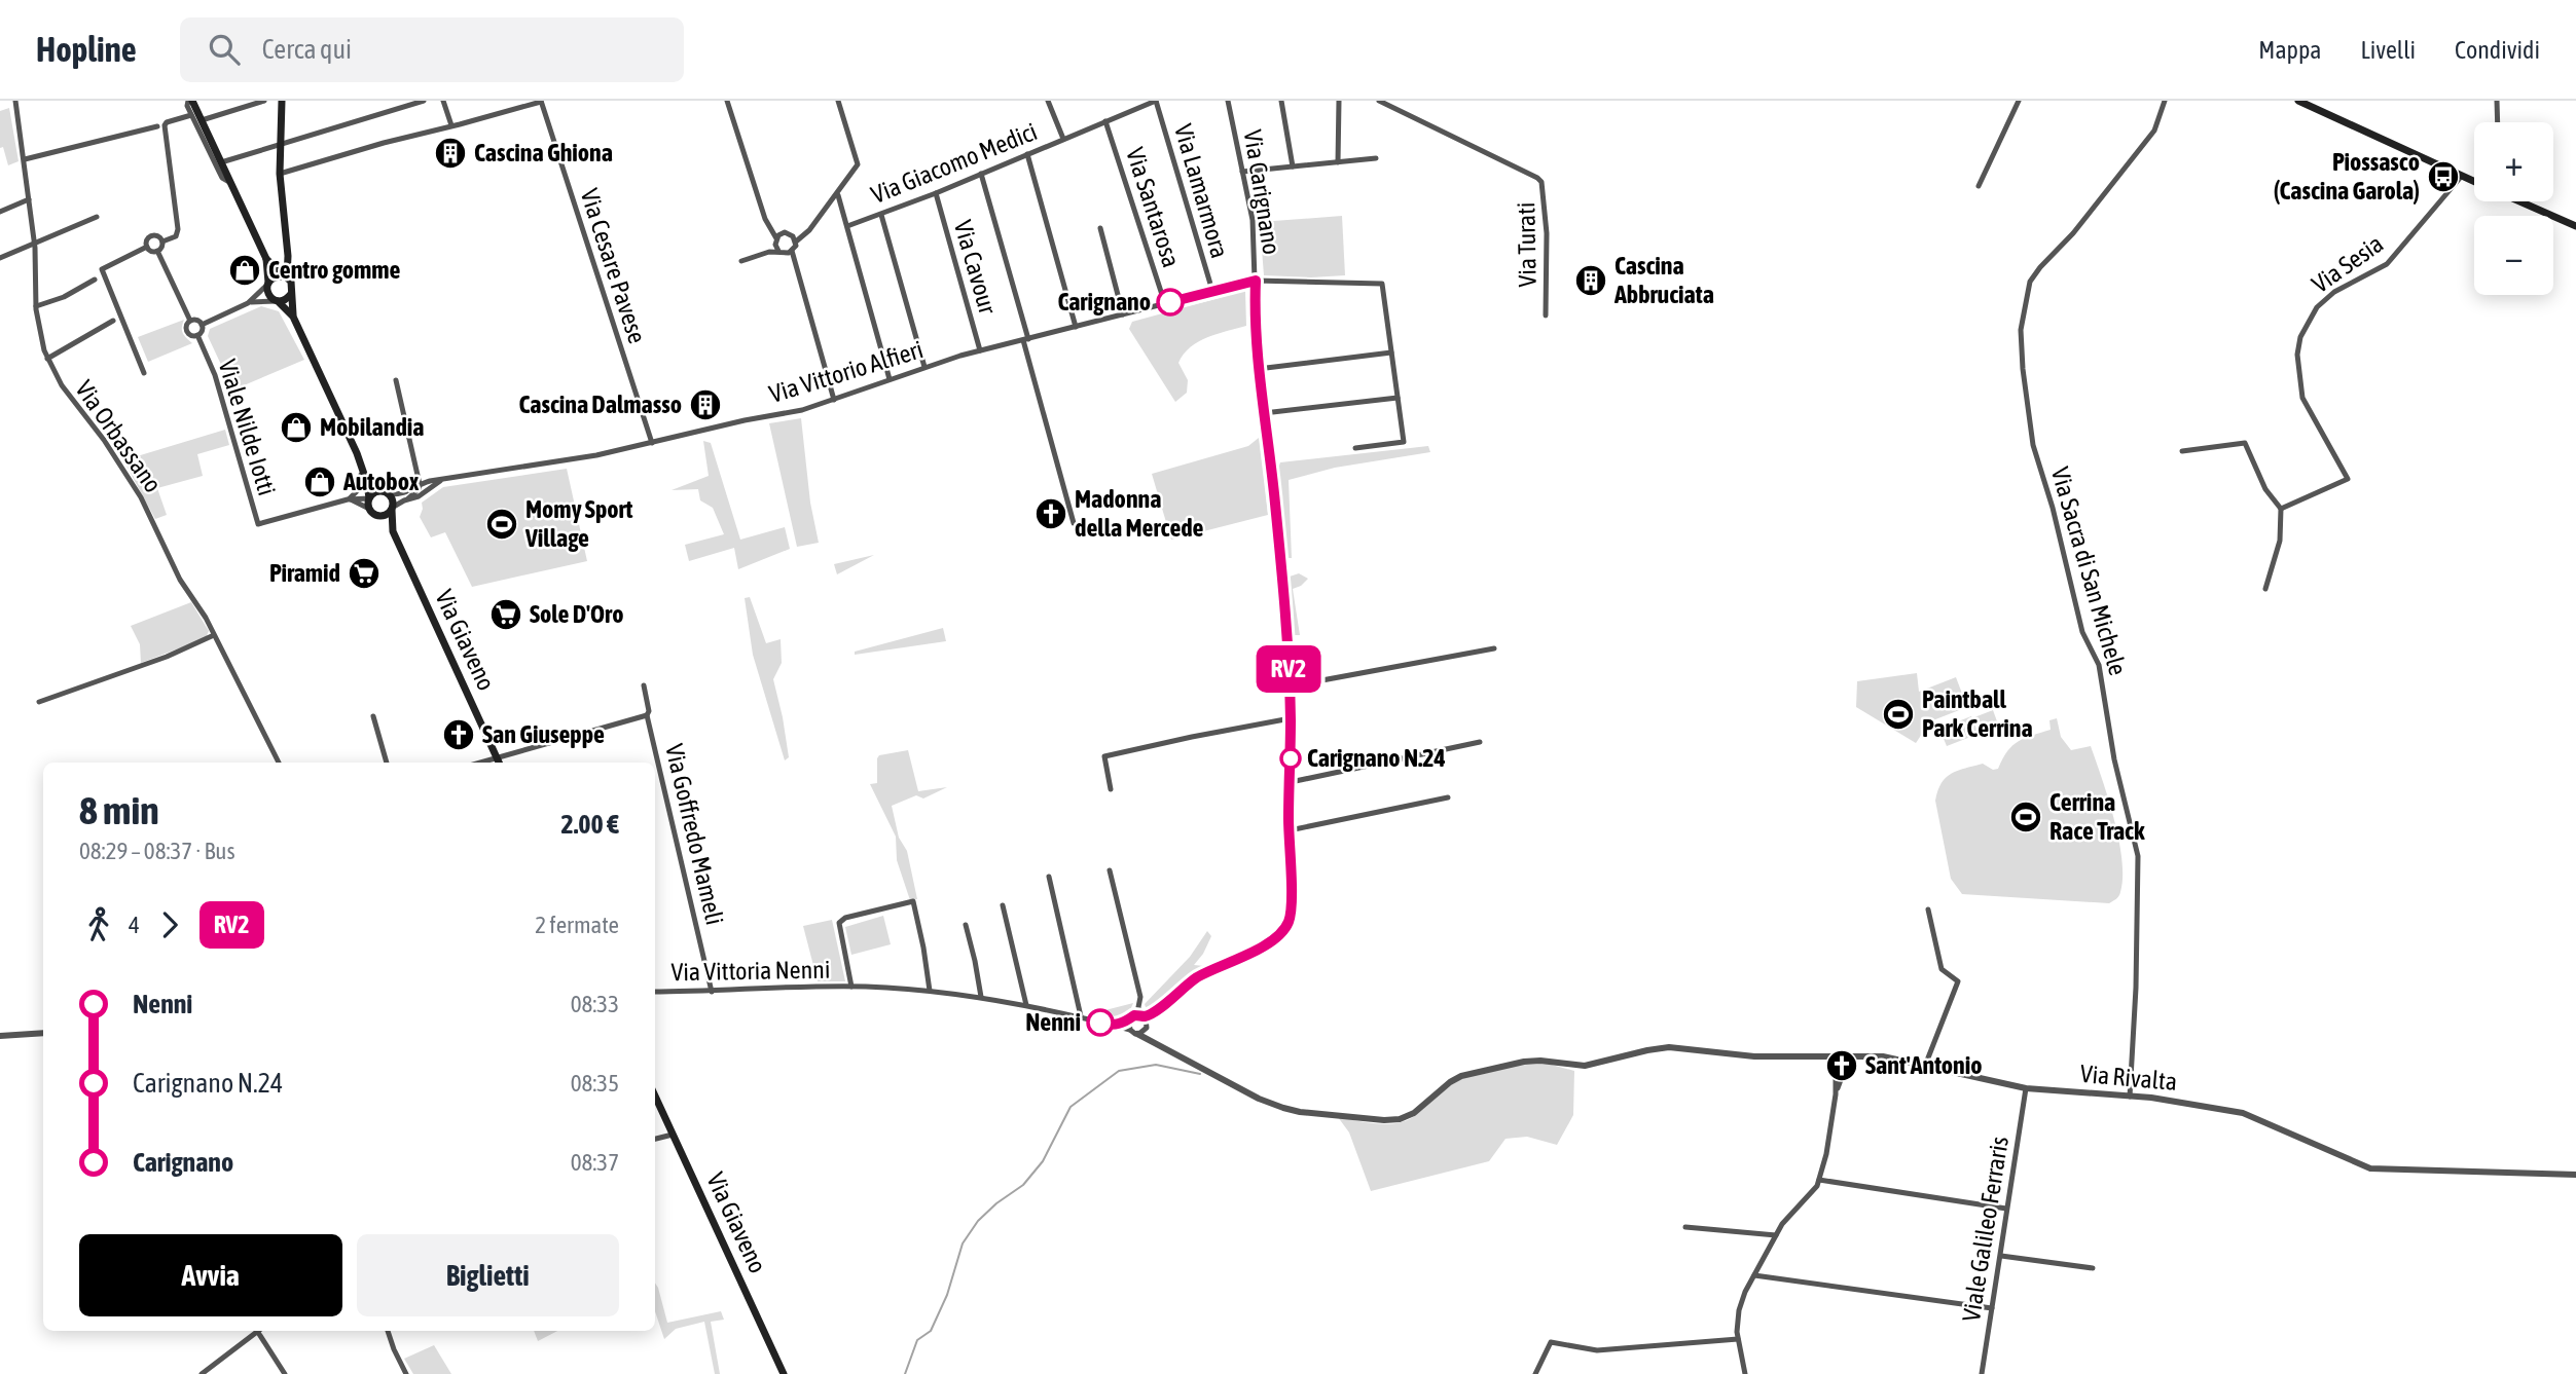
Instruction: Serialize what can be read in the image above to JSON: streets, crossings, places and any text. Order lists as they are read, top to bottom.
{
  "streets": {
    "main road": ["Via Giaveno"],
    "street": [
      "Via Giacomo Medici",
      "Via Lamarmora",
      "Via Carignano",
      "Via Santarosa",
      "Via Turati",
      "Via Sesia",
      "Via Cesare Pavese",
      "Via Cavour",
      "Via Vittorio Alfieri",
      "Viale Nilde Iotti",
      "Via Orbassano",
      "Via Sacra di San Michele",
      "Via Goffredo Mameli",
      "Via Vittoria Nenni",
      "Via Rivalta",
      "Viale Galileo Ferraris"
    ]
  },
  "crossings": [
    ["Via Giacomo Medici", "Via Lamarmora"],
    ["Via Giacomo Medici", "Via Santarosa"],
    ["Via Giacomo Medici", "Via Cavour"],
    ["Via Lamarmora", "Via Vittorio Alfieri"],
    ["Via Carignano", "Via Vittorio Alfieri"],
    ["Via Santarosa", "Via Vittorio Alfieri"],
    ["Via Cesare Pavese", "Via Vittorio Alfieri"],
    ["Via Cavour", "Via Vittorio Alfieri"],
    ["Via Vittorio Alfieri", "Via Giaveno"],
    ["Viale Nilde Iotti", "Via Giaveno"],
    ["Via Sacra di San Michele", "Via Rivalta"],
    ["Via Goffredo Mameli", "Via Vittoria Nenni"],
    ["Via Vittoria Nenni", "Via Rivalta"],
    ["Via Rivalta", "Viale Galileo Ferraris"]
  ],
  "places": {
    "building": ["Cascina Ghiona", "Cascina Abbruciata", "Cascina Dalmasso"],
    "bus stop": ["Piossasco (Cascina Garola)"],
    "shop": ["Centro gomme", "Mobilandia", "Autobox"],
    "other": ["Carignano", "Carignano N.24", "Nenni"],
    "church": ["Madonna della Mercede", "San Giuseppe", "Sant'Antonio"],
    "sports": ["Momy Sport Village", "Paintball Park Cerrina", "Cerrina Race Track"],
    "supermarket": ["Piramid", "Sole D'Oro"]
  },
  "lines": ["bus line RV2"],
  "page": {
    "header": "Hopline",
    "search": "Cerca qui",
    "nav": ["Mappa", "Livelli", "Condividi"],
    "on_map": "RV2",
    "map_buttons": ["+", "−"],
    "heading": ["8 min", "08:29 – 08:37 · Bus", "2.00 €"],
    "legs": ["4", "RV2", "2 fermate"],
    "list": [
      {
        "name": "Nenni",
        "value": "08:33"
      },
      {
        "name": "Carignano N.24",
        "value": "08:35"
      },
      {
        "name": "Carignano",
        "value": "08:37"
      }
    ],
    "buttons": ["Avvia", "Biglietti"]
  }
}
